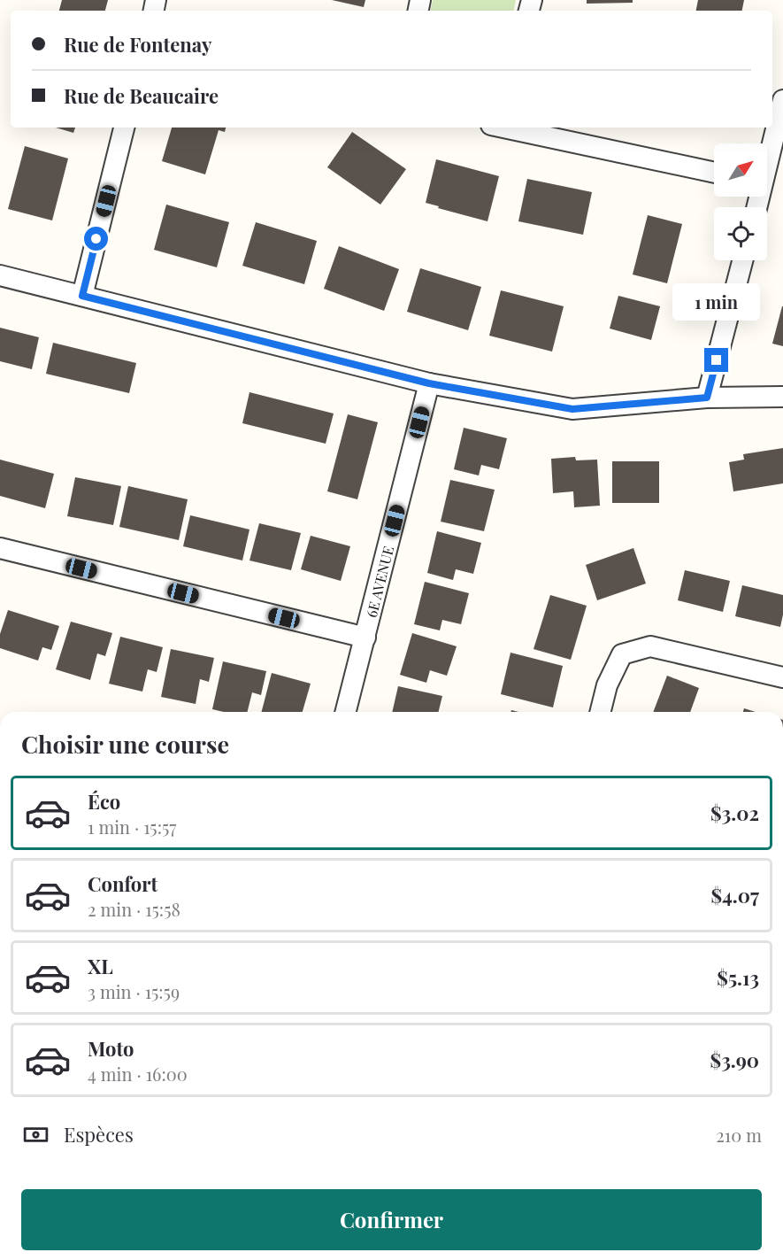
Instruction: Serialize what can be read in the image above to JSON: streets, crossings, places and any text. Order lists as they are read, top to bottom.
{
  "streets": {
    "street": ["6E AVENUE"]
  },
  "north": "top right",
  "page": {
    "banner": ["Rue de Fontenay", "Rue de Beaucaire"],
    "bubble": "1 min",
    "heading": "Choisir une course",
    "list": [
      {
        "name": "Éco",
        "note": "1 min · 15:57",
        "value": "$3.02"
      },
      {
        "name": "Confort",
        "note": "2 min · 15:58",
        "value": "$4.07"
      },
      {
        "name": "XL",
        "note": "3 min · 15:59",
        "value": "$5.13"
      },
      {
        "name": "Moto",
        "note": "4 min · 16:00",
        "value": "$3.90"
      }
    ],
    "pay": ["Espèces", "210 m"],
    "buttons": "Confirmer"
  }
}
